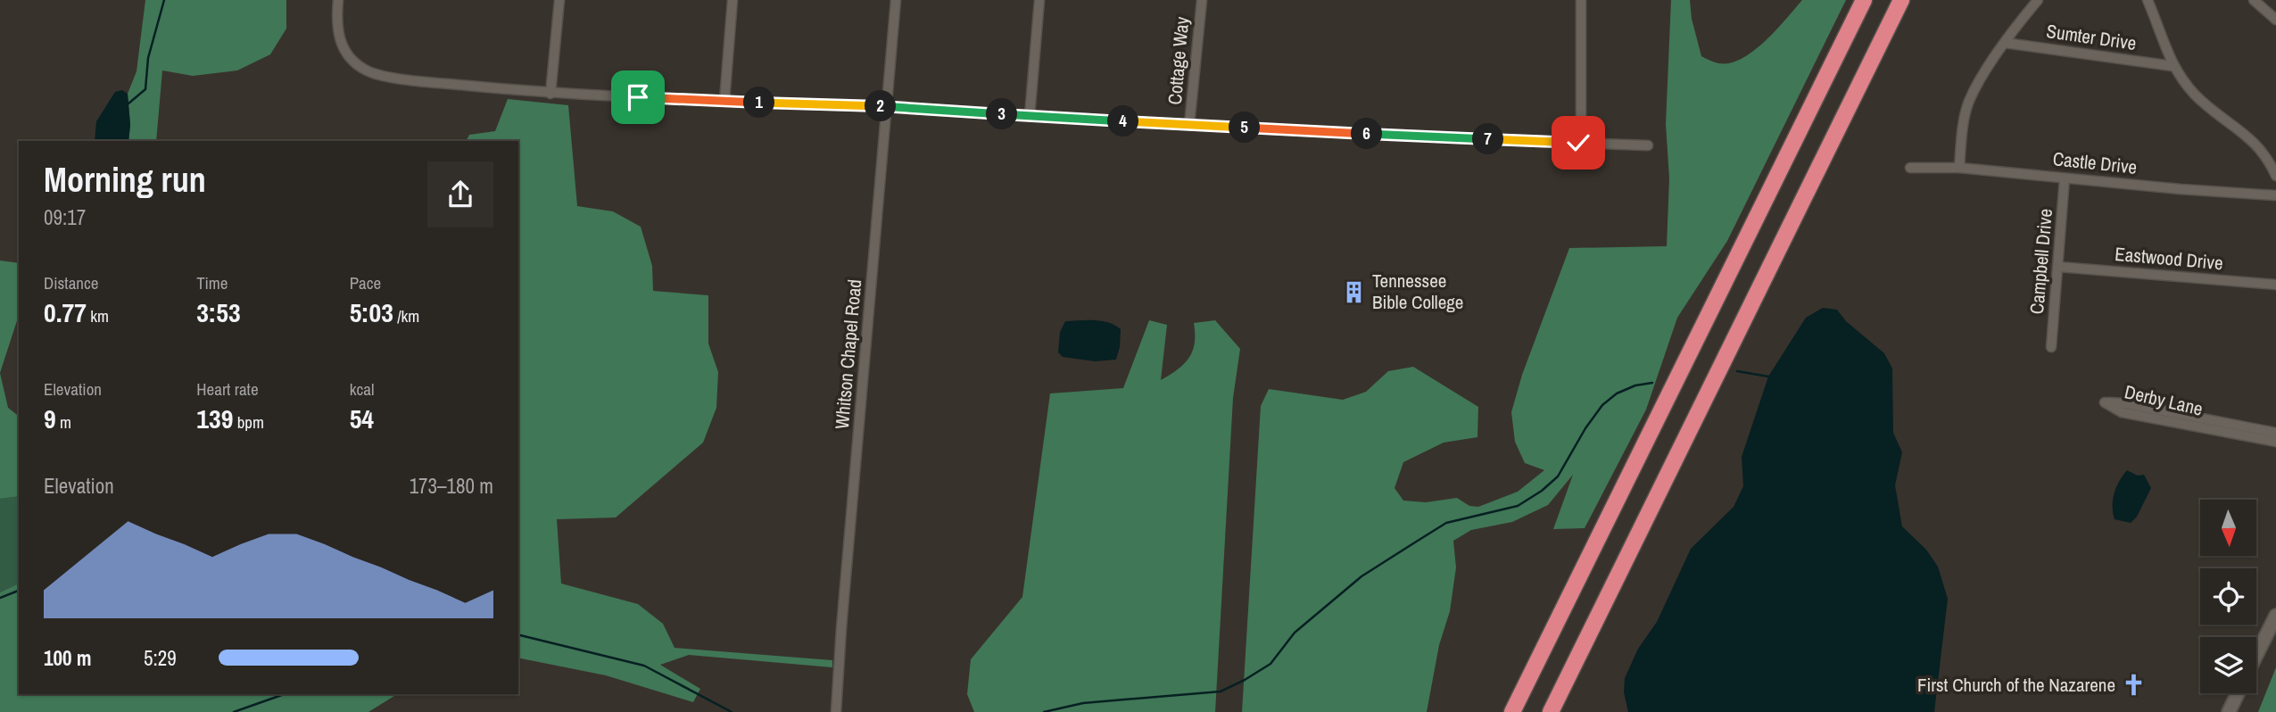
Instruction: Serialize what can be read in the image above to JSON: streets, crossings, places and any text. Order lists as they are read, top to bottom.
{
  "streets": {
    "street": [
      "Sumter Drive",
      "Cottage Way",
      "Castle Drive",
      "Eastwood Drive",
      "Campbell Drive",
      "Whitson Chapel Road",
      "Derby Lane"
    ]
  },
  "crossings": [
    ["Castle Drive", "Campbell Drive"],
    ["Eastwood Drive", "Campbell Drive"]
  ],
  "places": {
    "building": ["Tennessee Bible College"],
    "church": ["First Church of the Nazarene"]
  },
  "north": "bottom",
  "page": {
    "pins": [
      "1",
      "2",
      "3",
      "4",
      "5",
      "6",
      "7"
    ],
    "heading": ["Morning run", "09:17"],
    "stats": [
      ["Distance", "0.77 km"],
      ["Time", "3:53"],
      ["Pace", "5:03 /km"],
      ["Elevation", "9 m"],
      ["Heart rate", "139 bpm"],
      ["kcal", "54"]
    ],
    "chart": ["Elevation", "173–180 m"],
    "list": [
      {
        "name": "100 m",
        "note": "5:29"
      }
    ]
  }
}
